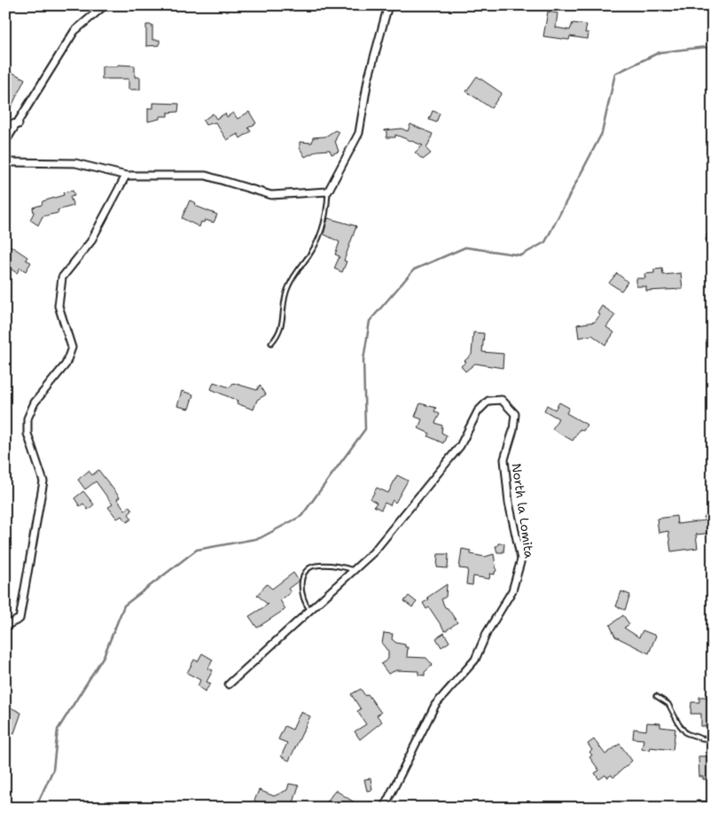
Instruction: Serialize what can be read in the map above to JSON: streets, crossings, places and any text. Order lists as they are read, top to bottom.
{
  "streets": {
    "street": ["North la Lomita"]
  }
}
